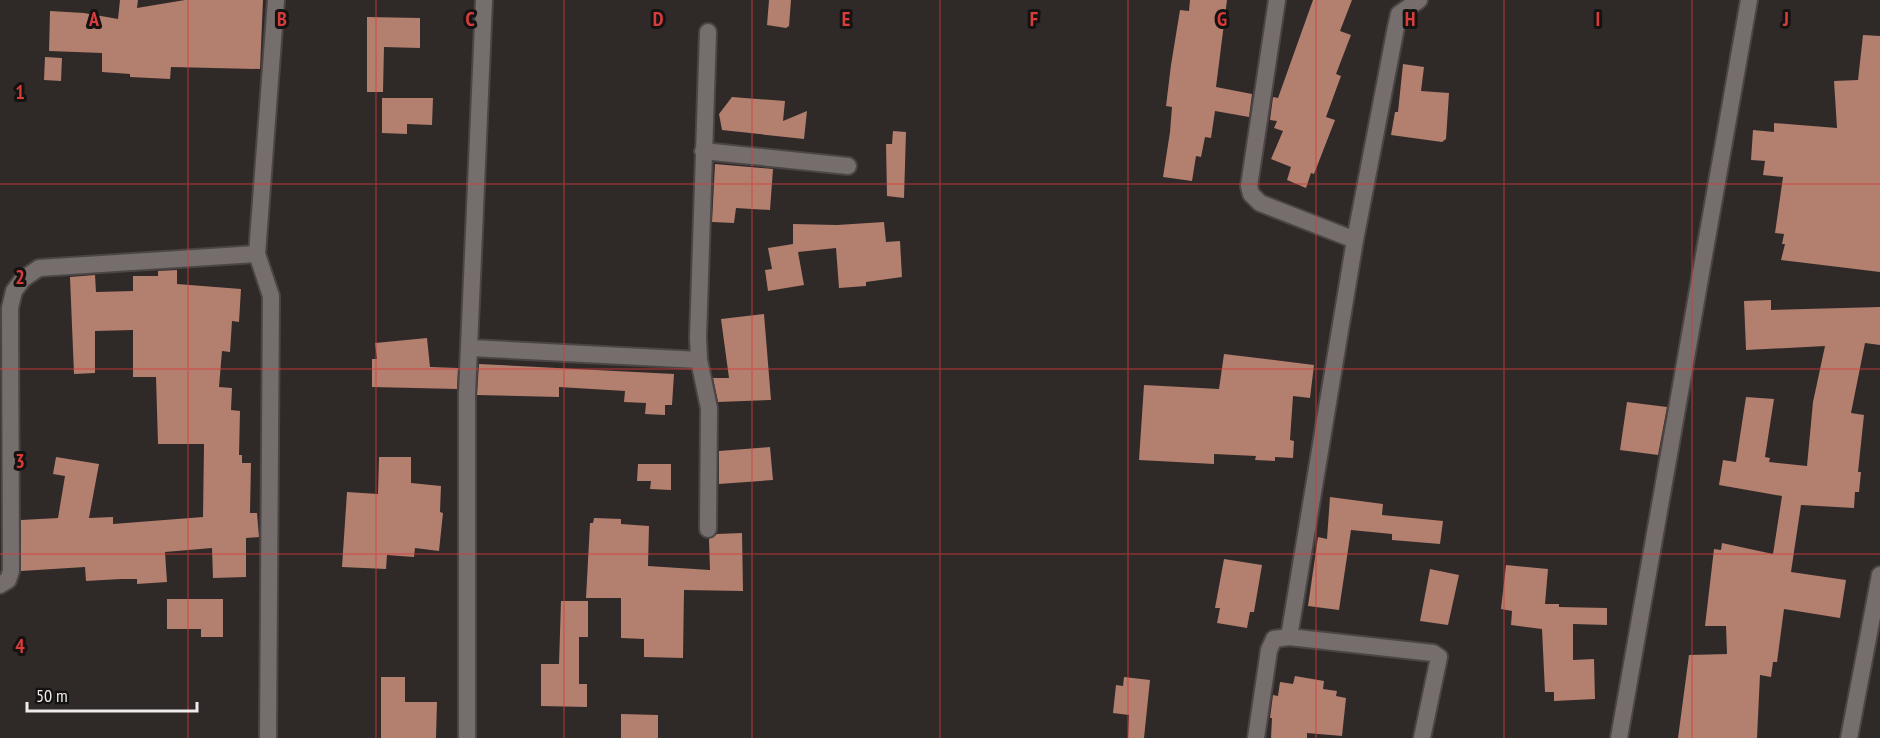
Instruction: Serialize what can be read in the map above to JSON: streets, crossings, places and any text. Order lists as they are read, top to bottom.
{
  "scale_bar": "50 m",
  "grid": {
    "columns": [
      "A",
      "B",
      "C",
      "D",
      "E",
      "F",
      "G",
      "H",
      "I",
      "J"
    ],
    "rows": [
      "1",
      "2",
      "3",
      "4"
    ]
  }
}
